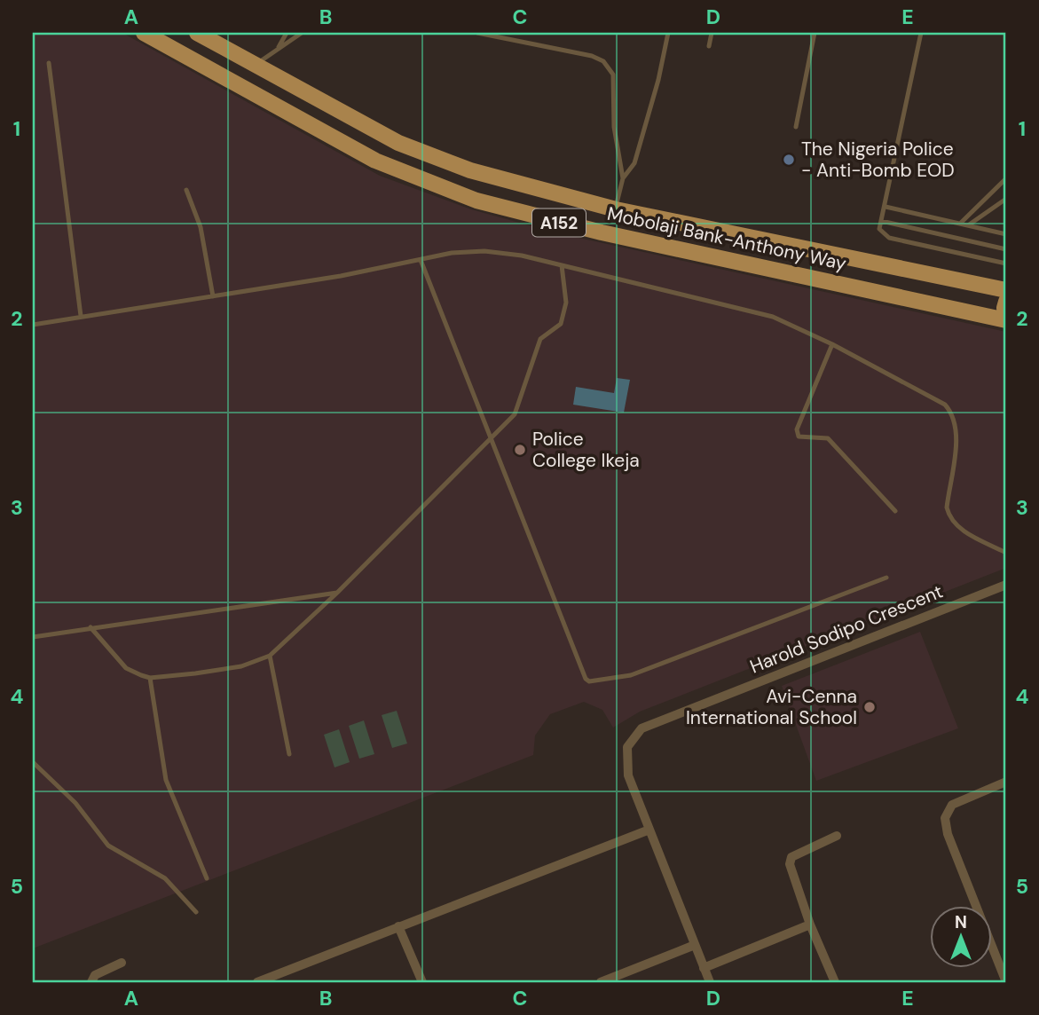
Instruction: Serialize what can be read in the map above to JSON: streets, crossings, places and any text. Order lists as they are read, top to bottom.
{
  "streets": {
    "main road": ["A152", "Mobolaji Bank-Anthony Way"],
    "street": ["Harold Sodipo Crescent"]
  },
  "places": ["The Nigeria Police - Anti-Bomb EOD", "Police College Ikeja", "Avi-Cenna International School"],
  "north": "top",
  "grid": {
    "columns": [
      "A",
      "B",
      "C",
      "D",
      "E"
    ],
    "rows": [
      "1",
      "2",
      "3",
      "4",
      "5"
    ]
  }
}
